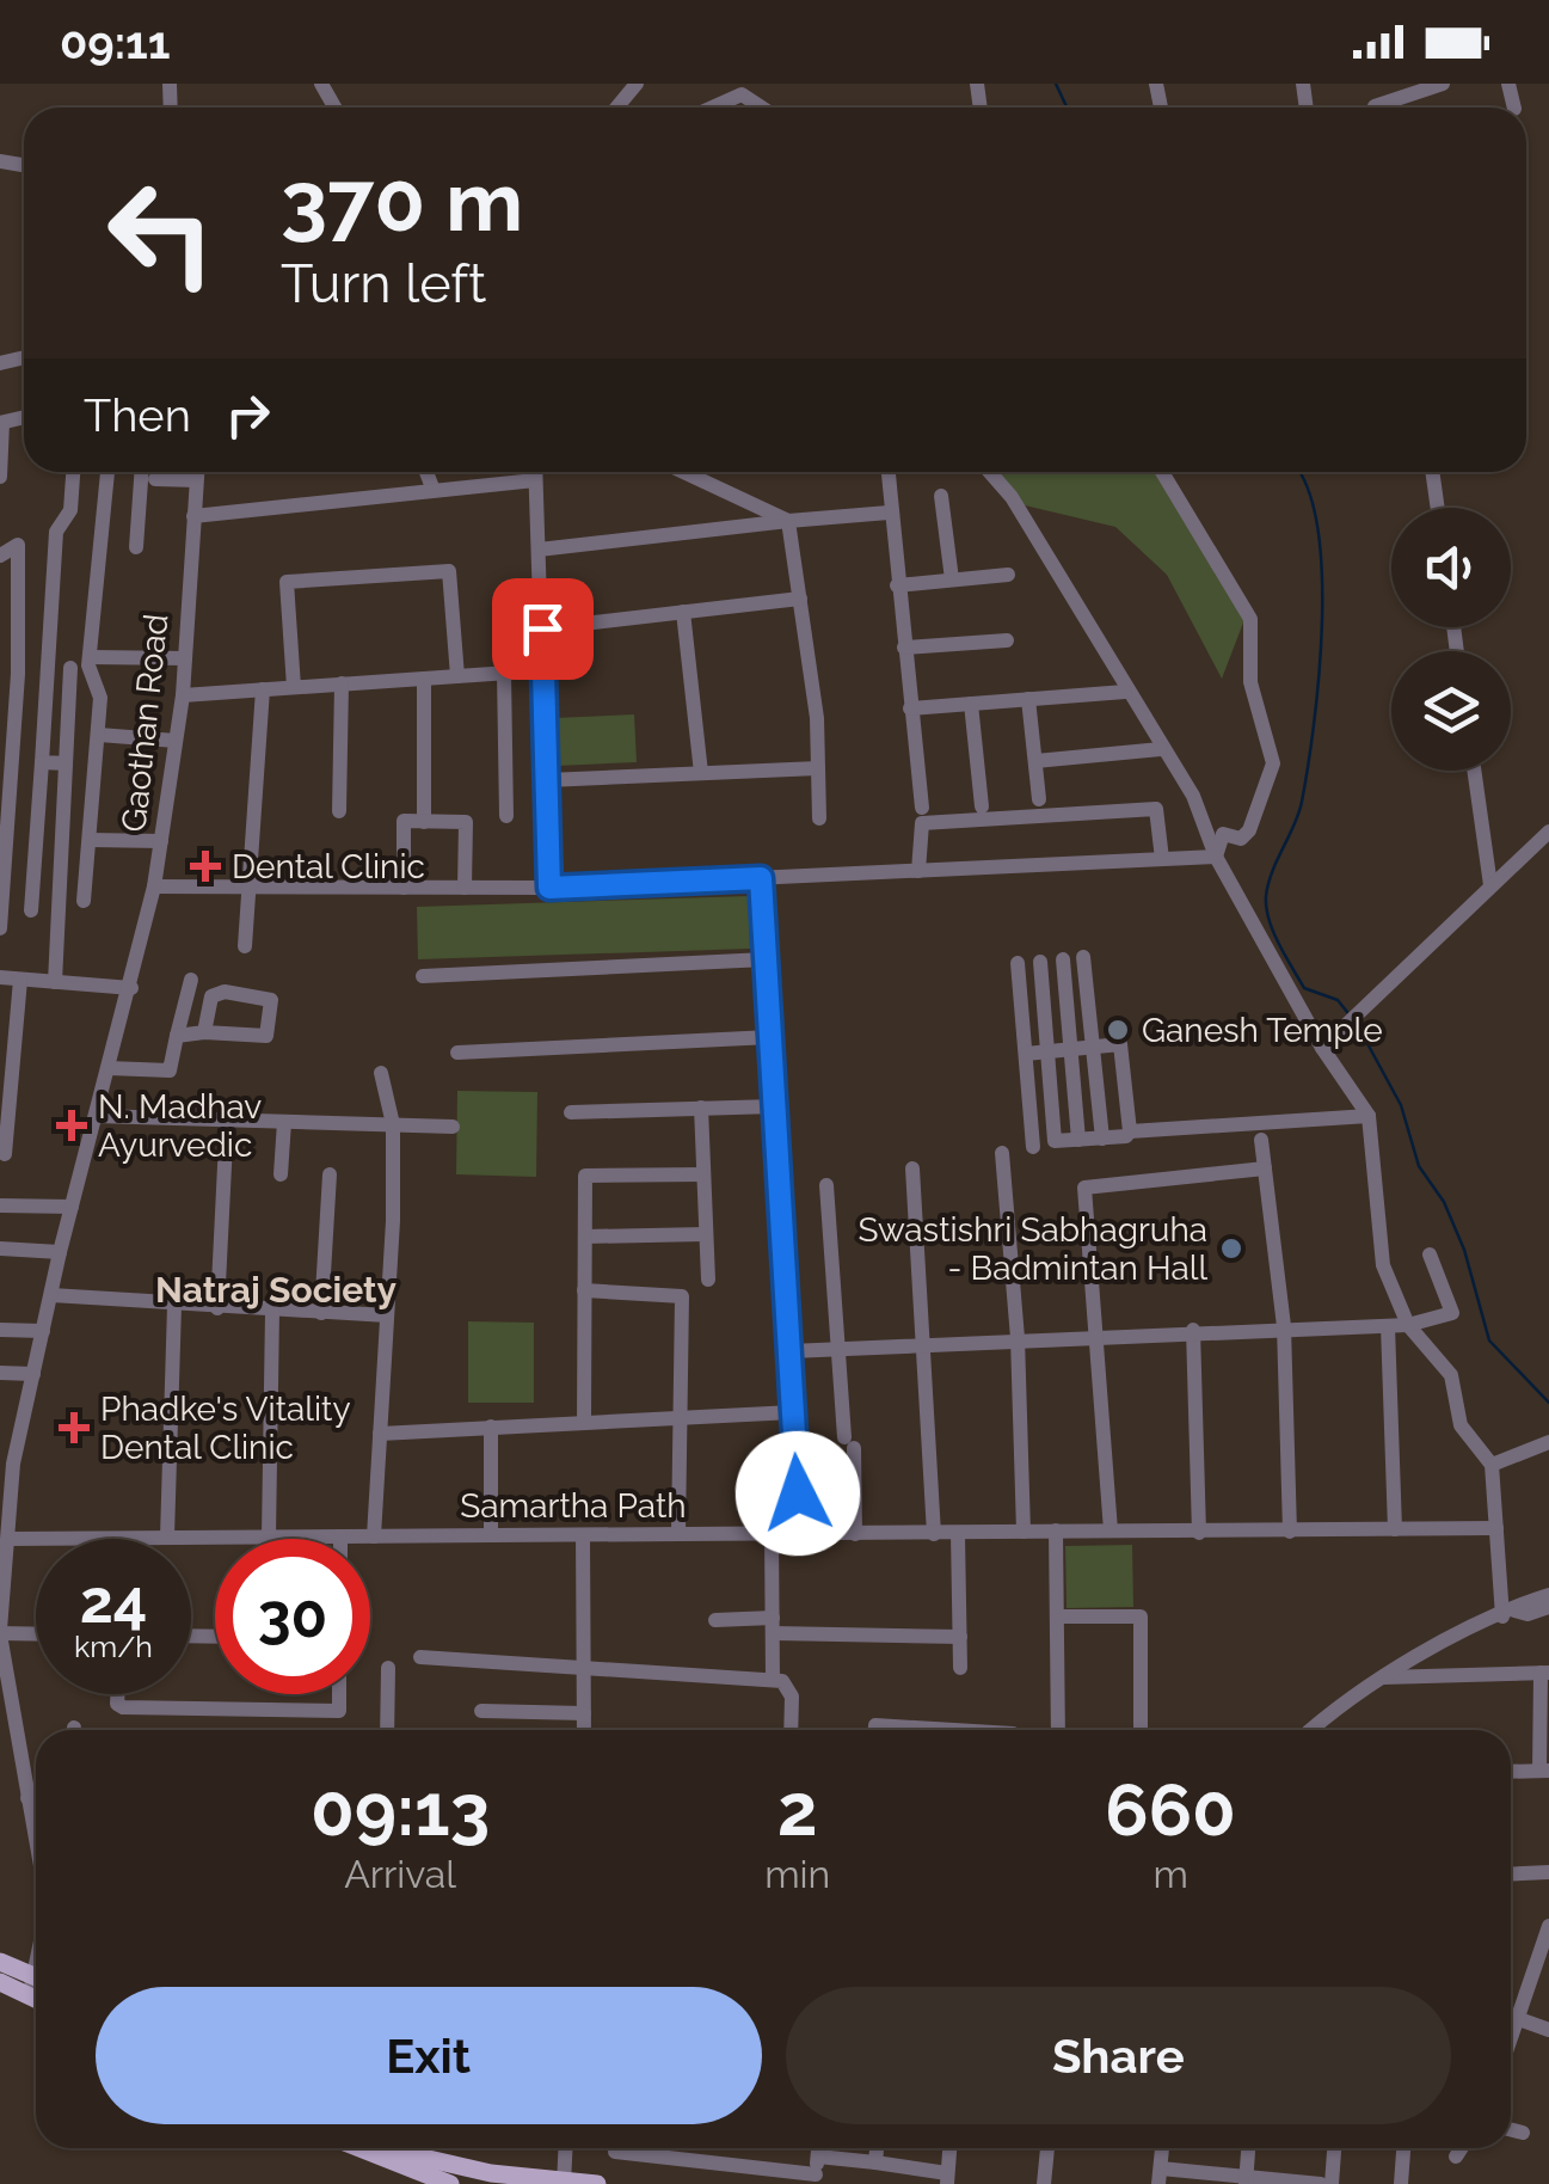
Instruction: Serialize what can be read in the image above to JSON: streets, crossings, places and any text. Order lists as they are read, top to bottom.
{
  "streets": {
    "street": ["Gaothan Road", "Samartha Path"]
  },
  "crossings": [
    ["Gaothan Road", "Samartha Path"]
  ],
  "districts": ["Natraj Society"],
  "places": {
    "health": ["Dental Clinic", "N. Madhav Ayurvedic", "Phadke's Vitality Dental Clinic"],
    "other": ["Ganesh Temple", "Swastishri Sabhagruha - Badmintan Hall"]
  },
  "page": {
    "status": "09:11",
    "turn": ["370 m", "Turn left"],
    "then": "Then",
    "speed": "24 km/h",
    "limit": "30",
    "eta": [
      "09:13",
      "Arrival",
      "2",
      "min",
      "660",
      "m"
    ],
    "buttons": ["Exit", "Share"]
  }
}
